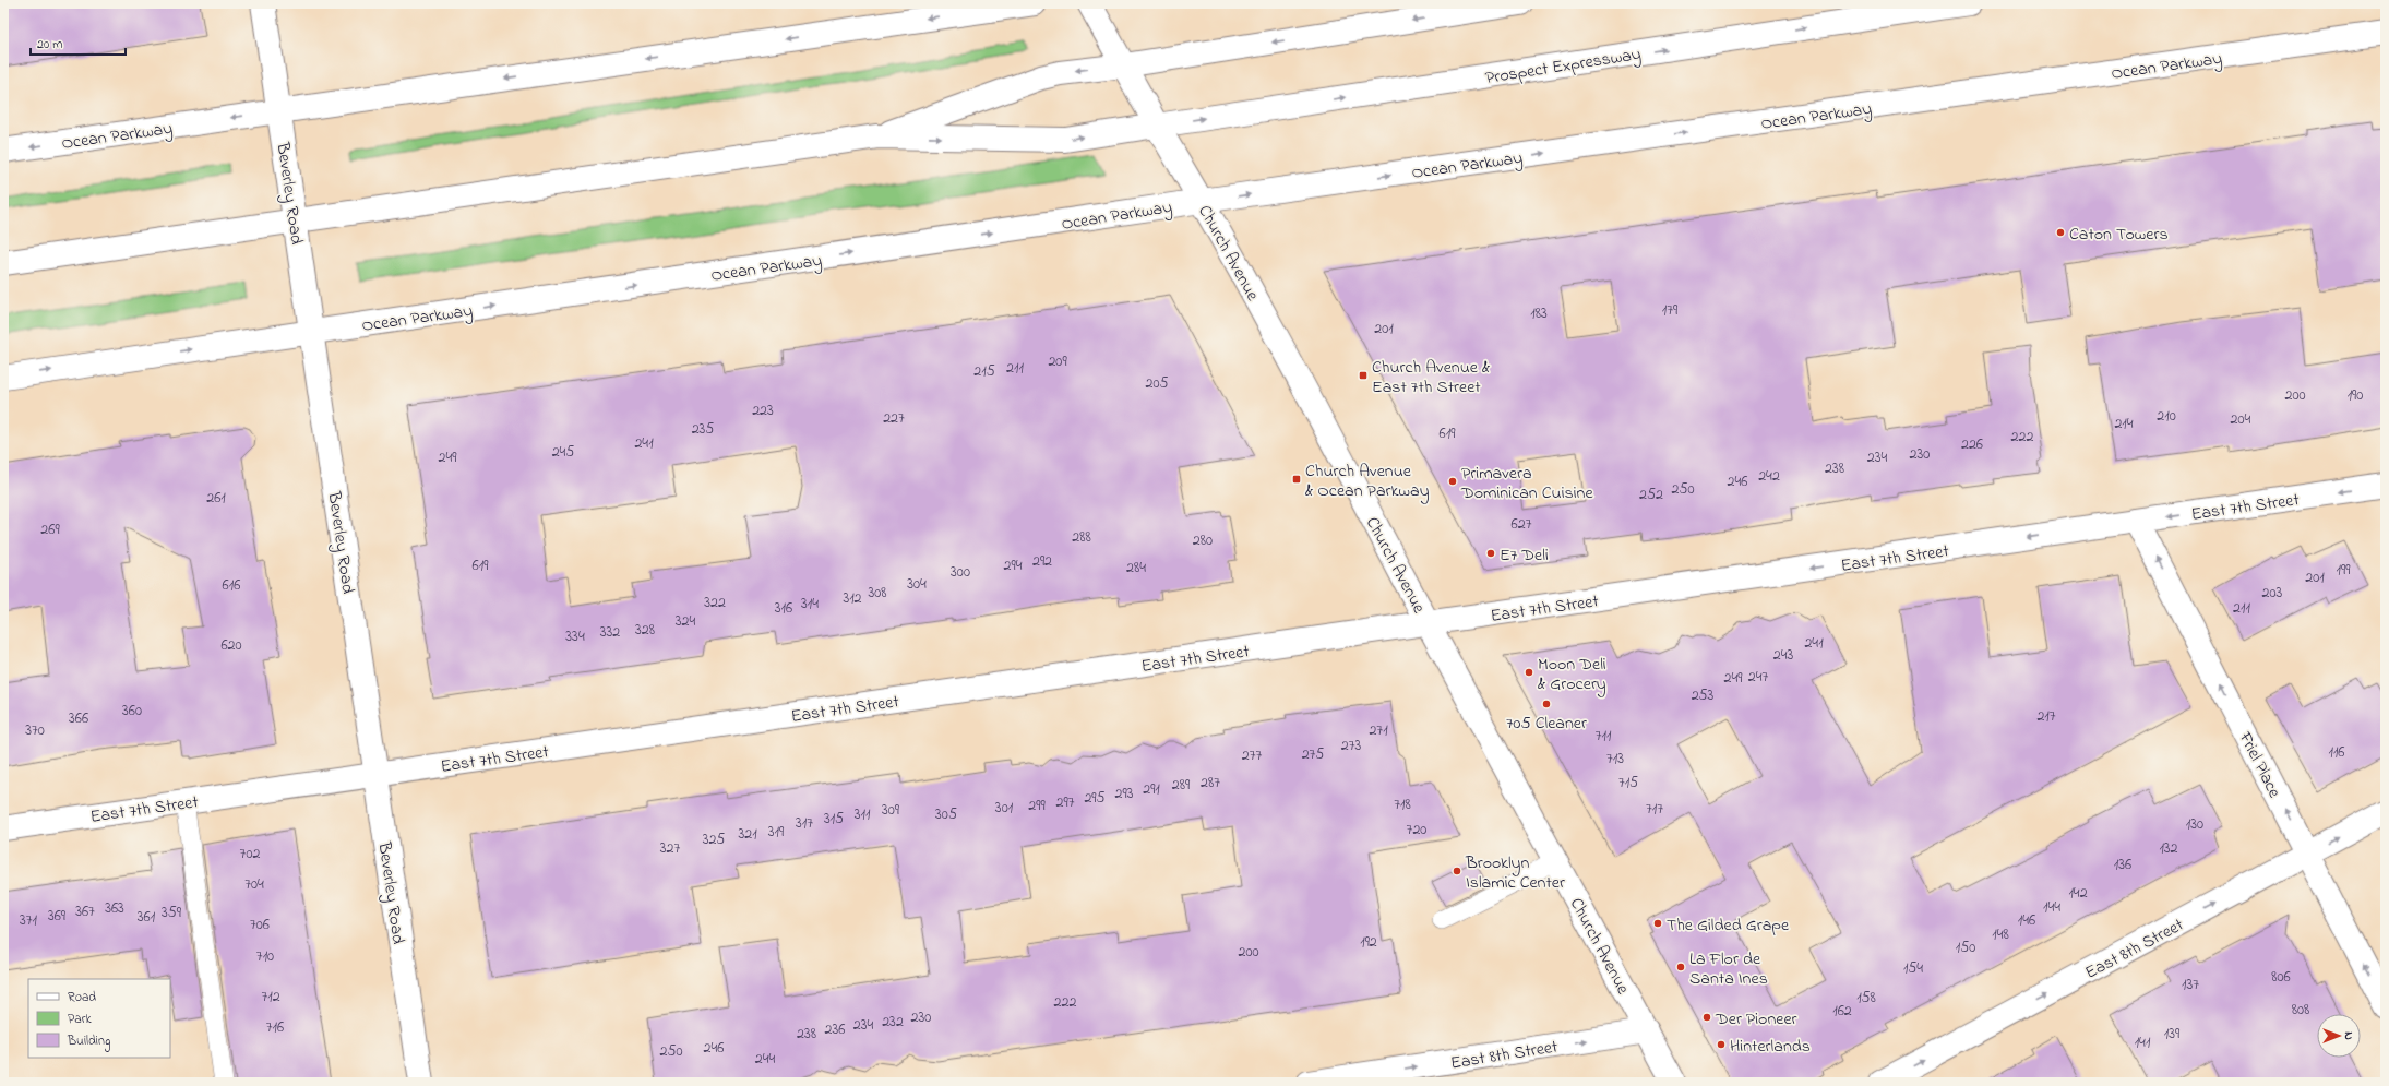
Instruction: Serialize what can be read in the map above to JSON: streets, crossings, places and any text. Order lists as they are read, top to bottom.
{
  "streets": {
    "main road": [
      "Prospect Expressway",
      "Ocean Parkway",
      "Beverley Road",
      "Church Avenue",
      "East 7th Street",
      "Friel Place",
      "East 8th Street"
    ]
  },
  "crossings": [
    ["Prospect Expressway", "Church Avenue"],
    ["Ocean Parkway", "Beverley Road"],
    ["Ocean Parkway", "Church Avenue"],
    ["Beverley Road", "East 7th Street"],
    ["Church Avenue", "East 7th Street"],
    ["Church Avenue", "East 8th Street"],
    ["East 7th Street", "Friel Place"],
    ["Friel Place", "East 8th Street"]
  ],
  "one_way": ["East 7th Street", "Friel Place", "East 8th Street"],
  "places": {
    "other": [
      "Caton Towers",
      "Primavera Dominican Cuisine",
      "E7 Deli",
      "Moon Deli & Grocery",
      "705 Cleaner",
      "Brooklyn Islamic Center",
      "The Gilded Grape",
      "La Flor de Santa Ines",
      "Der Pioneer",
      "Hinterlands"
    ],
    "transit": ["Church Avenue & East 7th Street", "Church Avenue & Ocean Parkway"]
  },
  "house_numbers": [
    "179",
    "183",
    "201",
    "209",
    "211",
    "215",
    "205",
    "200",
    "190",
    "223",
    "210",
    "227",
    "204",
    "214",
    "235",
    "619",
    "222",
    "241",
    "226",
    "245",
    "230",
    "249",
    "234",
    "238",
    "242",
    "246",
    "250",
    "252",
    "261",
    "627",
    "269",
    "288",
    "280",
    "292",
    "619",
    "294",
    "284",
    "199",
    "300",
    "201",
    "304",
    "616",
    "308",
    "203",
    "312",
    "322",
    "314",
    "316",
    "211",
    "324",
    "328",
    "332",
    "334",
    "241",
    "620",
    "243",
    "247",
    "249",
    "253",
    "360",
    "217",
    "366",
    "370",
    "271",
    "711",
    "273",
    "116",
    "275",
    "277",
    "713",
    "287",
    "715",
    "289",
    "291",
    "293",
    "295",
    "297",
    "718",
    "299",
    "301",
    "717",
    "309",
    "311",
    "305",
    "315",
    "317",
    "130",
    "720",
    "319",
    "321",
    "325",
    "327",
    "132",
    "702",
    "136",
    "704",
    "142",
    "144",
    "363",
    "367",
    "359",
    "369",
    "361",
    "371",
    "146",
    "706",
    "148",
    "192",
    "150",
    "200",
    "710",
    "154",
    "806",
    "137",
    "712",
    "158",
    "222",
    "808",
    "162",
    "230",
    "232",
    "234",
    "716",
    "236",
    "238",
    "139",
    "141",
    "246",
    "250",
    "244"
  ],
  "legend": ["Road", "Park", "Building"],
  "scale_bar": "20 m",
  "north": "right"
}
